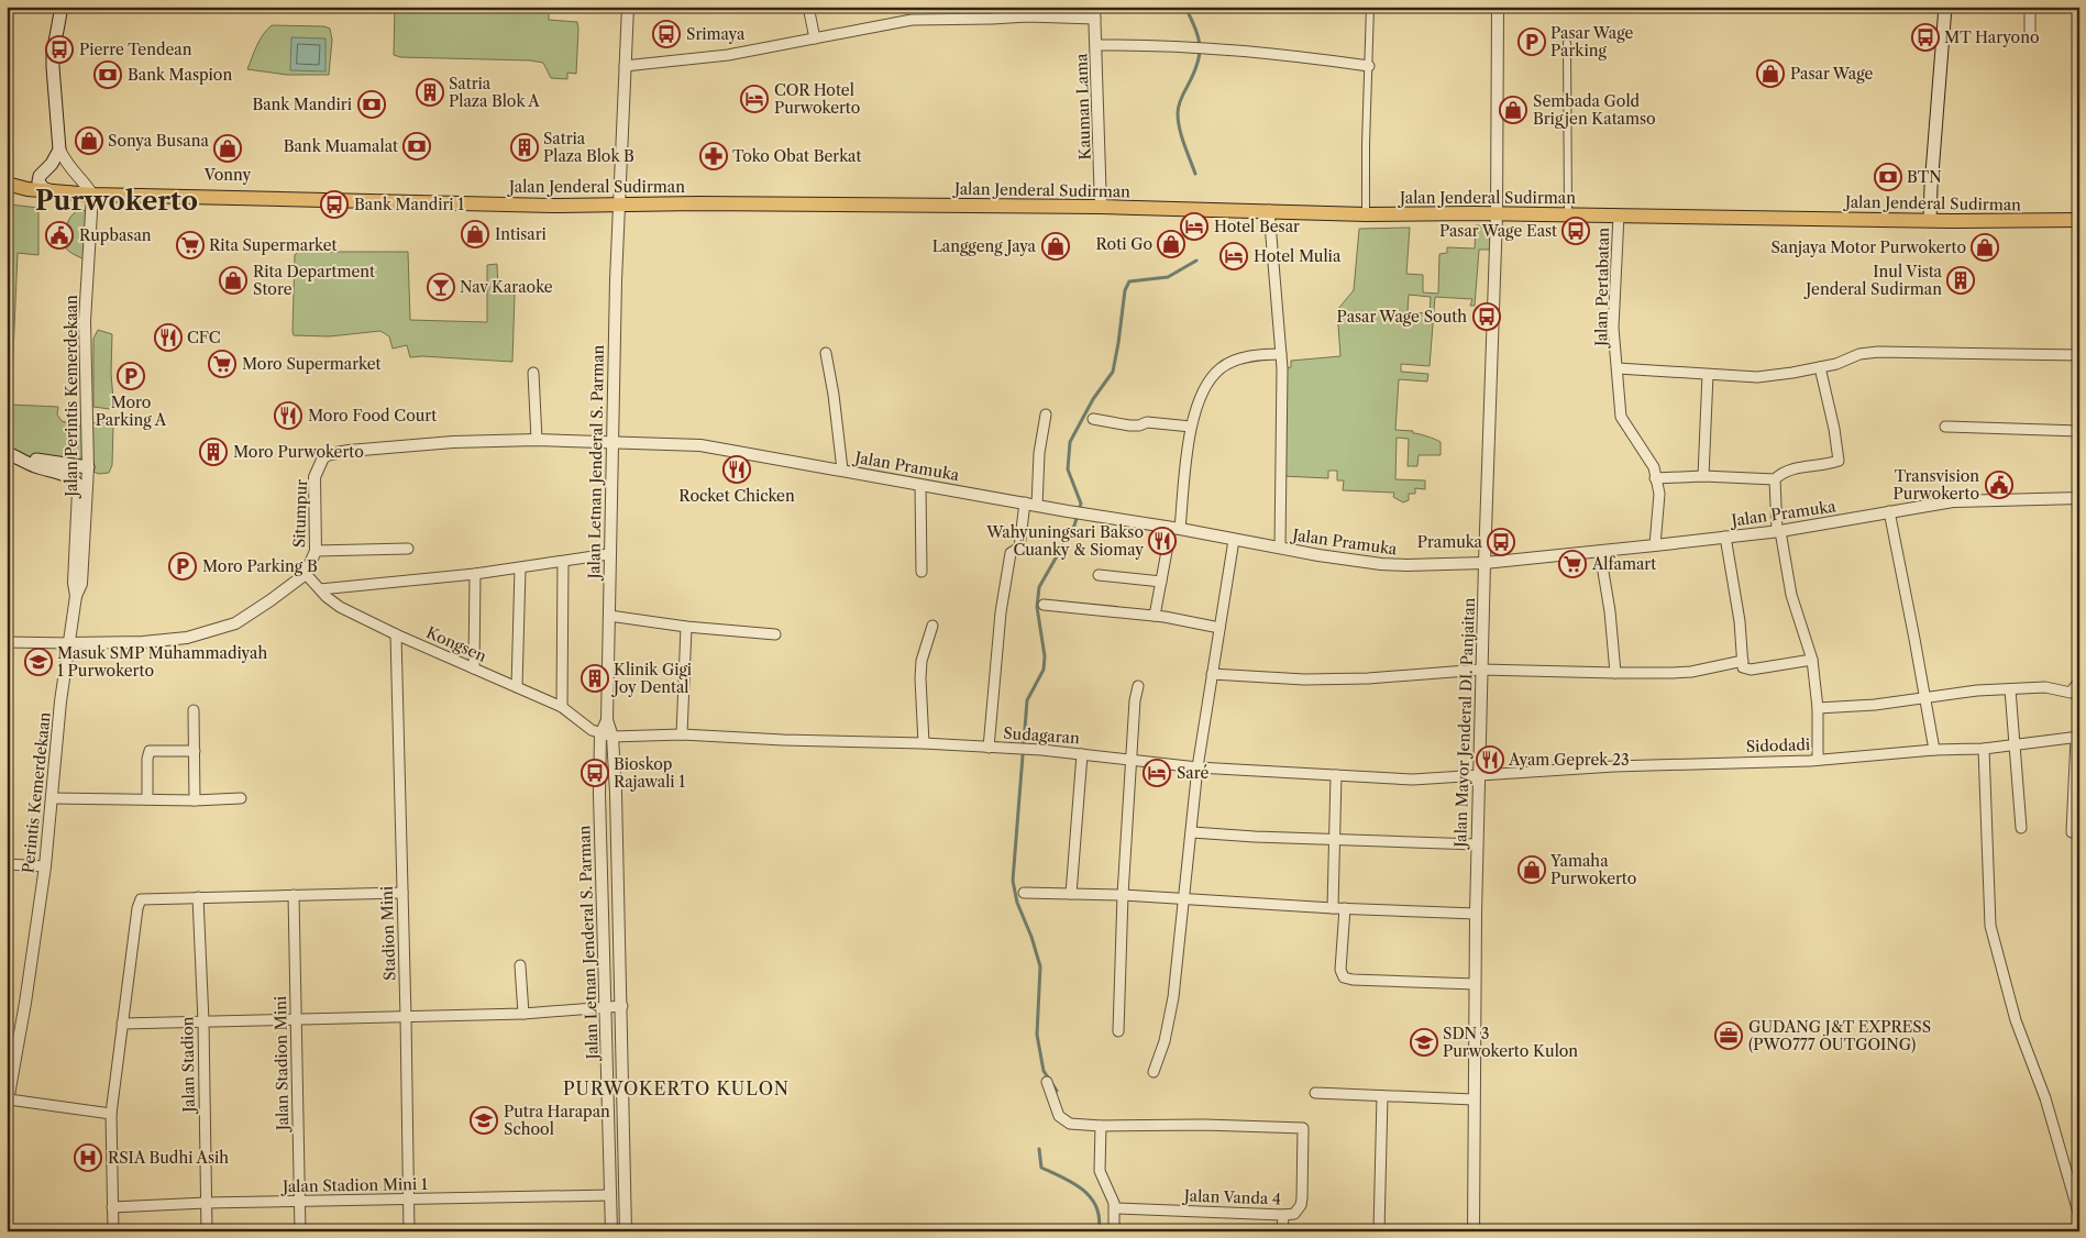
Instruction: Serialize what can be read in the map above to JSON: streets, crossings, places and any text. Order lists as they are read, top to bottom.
{
  "streets": {
    "main road": ["Jalan Jenderal Sudirman"],
    "street": [
      "Kauman Lama",
      "Jalan Pertabatan",
      "Jalan Perintis Kemerdekaan",
      "Jalan Letnan Jenderal S. Parman",
      "Jalan Pramuka",
      "Situmpur",
      "Kongsen",
      "Jalan Mayor Jenderal DI. Panjaitan",
      "Sudagaran",
      "Sidodadi",
      "Perintis Kemerdekaan",
      "Stadion Mini",
      "Jalan Stadion Mini",
      "Jalan Stadion",
      "Jalan Stadion Mini 1",
      "Jalan Vanda 4"
    ]
  },
  "crossings": [
    ["Kauman Lama", "Jalan Jenderal Sudirman"],
    ["Jalan Jenderal Sudirman", "Jalan Pertabatan"],
    ["Jalan Jenderal Sudirman", "Jalan Perintis Kemerdekaan"],
    ["Jalan Jenderal Sudirman", "Jalan Letnan Jenderal S. Parman"],
    ["Jalan Jenderal Sudirman", "Jalan Mayor Jenderal DI. Panjaitan"],
    ["Jalan Pertabatan", "Jalan Pramuka"],
    ["Jalan Perintis Kemerdekaan", "Situmpur"],
    ["Jalan Perintis Kemerdekaan", "Perintis Kemerdekaan"],
    ["Jalan Letnan Jenderal S. Parman", "Jalan Pramuka"],
    ["Jalan Letnan Jenderal S. Parman", "Situmpur"],
    ["Jalan Letnan Jenderal S. Parman", "Kongsen"],
    ["Jalan Letnan Jenderal S. Parman", "Sudagaran"],
    ["Jalan Letnan Jenderal S. Parman", "Jalan Stadion Mini 1"],
    ["Jalan Pramuka", "Situmpur"],
    ["Jalan Pramuka", "Jalan Mayor Jenderal DI. Panjaitan"],
    ["Situmpur", "Kongsen"],
    ["Situmpur", "Perintis Kemerdekaan"],
    ["Kongsen", "Sudagaran"],
    ["Kongsen", "Stadion Mini"],
    ["Jalan Mayor Jenderal DI. Panjaitan", "Sudagaran"],
    ["Jalan Mayor Jenderal DI. Panjaitan", "Sidodadi"],
    ["Sudagaran", "Sidodadi"],
    ["Stadion Mini", "Jalan Stadion Mini 1"],
    ["Jalan Stadion Mini", "Jalan Stadion Mini 1"],
    ["Jalan Stadion", "Jalan Stadion Mini 1"]
  ],
  "districts": ["Purwokerto", "PURWOKERTO KULON"],
  "places": {
    "bus stop": [
      "Srimaya",
      "MT Haryono",
      "Pierre Tendean",
      "Bank Mandiri 1",
      "Pasar Wage East",
      "Pasar Wage South",
      "Pramuka",
      "Bioskop Rajawali 1"
    ],
    "parking": ["Pasar Wage Parking", "Moro Parking A", "Moro Parking B"],
    "shop": [
      "Pasar Wage",
      "Sembada Gold Brigjen Katamso",
      "Sonya Busana",
      "Vonny",
      "Intisari",
      "Roti Go",
      "Langgeng Jaya",
      "Sanjaya Motor Purwokerto",
      "Rita Department Store",
      "Yamaha Purwokerto"
    ],
    "bank": [
      "Bank Maspion",
      "Bank Mandiri",
      "Bank Muamalat",
      "BTN"
    ],
    "building": [
      "Satria Plaza Blok A",
      "Satria Plaza Blok B",
      "Inul Vista Jenderal Sudirman",
      "Moro Purwokerto",
      "Klinik Gigi Joy Dental"
    ],
    "hotel": [
      "COR Hotel Purwokerto",
      "Hotel Besar",
      "Hotel Mulia",
      "Saré"
    ],
    "pharmacy": ["Toko Obat Berkat"],
    "public building": ["Rupbasan", "Transvision Purwokerto"],
    "supermarket": ["Rita Supermarket", "Moro Supermarket", "Alfamart"],
    "bar": ["Nav Karaoke"],
    "restaurant": [
      "CFC",
      "Moro Food Court",
      "Rocket Chicken",
      "Wahyuningsari Bakso Cuanky & Siomay",
      "Ayam Geprek 23"
    ],
    "school or university": ["Masuk SMP Muhammadiyah 1 Purwokerto", "SDN 3 Purwokerto Kulon", "Putra Harapan School"],
    "office": ["GUDANG J&T EXPRESS (PWO777 OUTGOING)"],
    "hospital": ["RSIA Budhi Asih"]
  }
}
